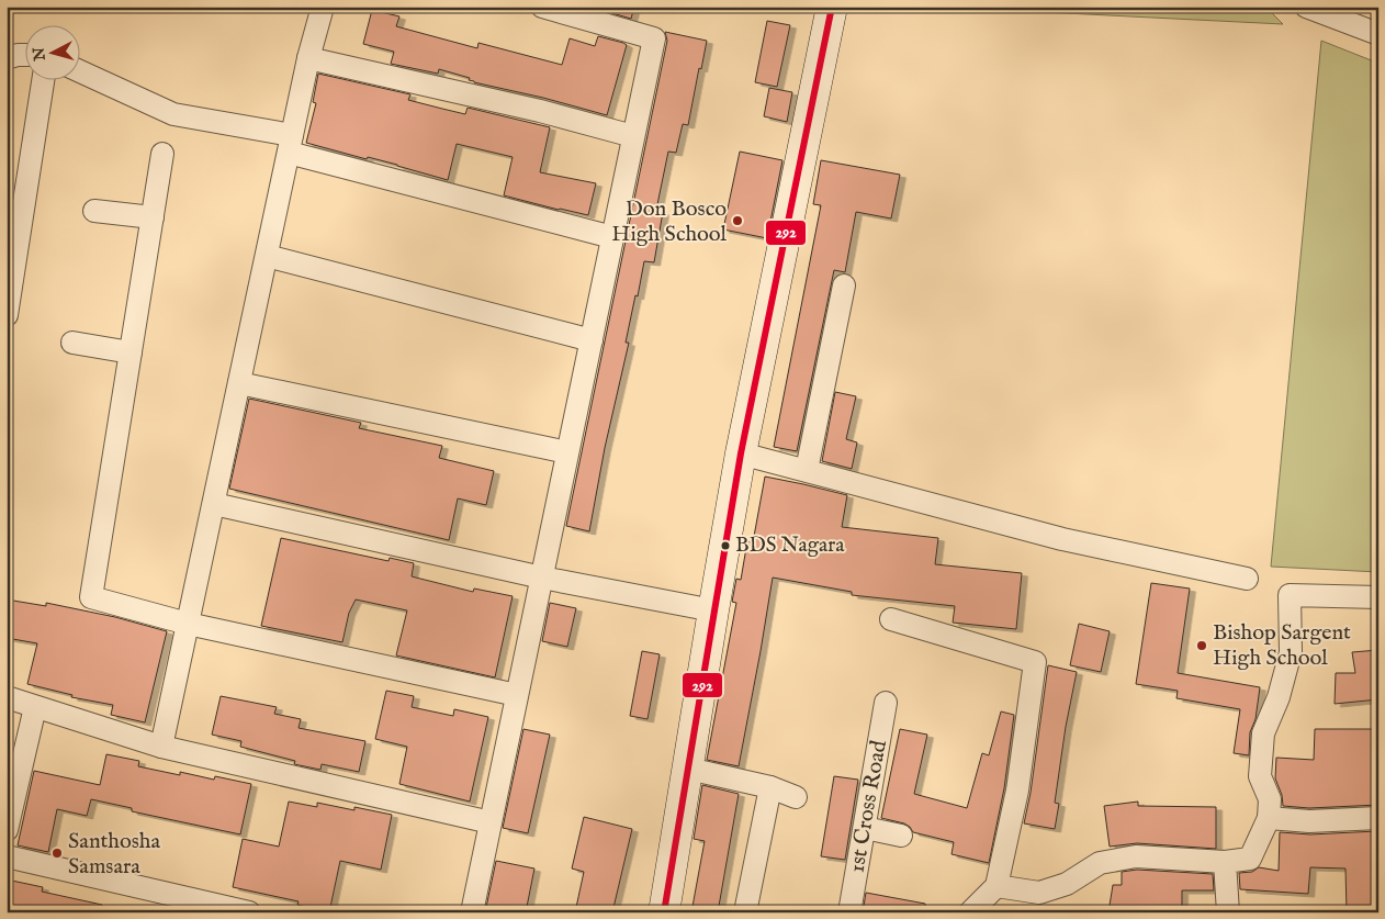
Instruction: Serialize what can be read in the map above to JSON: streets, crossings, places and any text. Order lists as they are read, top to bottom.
{
  "streets": {
    "street": ["1st Cross Road"]
  },
  "places": [
    "Don Bosco High School",
    "BDS Nagara",
    "Bishop Sargent High School",
    "Santhosha Samsara"
  ],
  "lines": ["transit line 292"],
  "north": "left"
}
